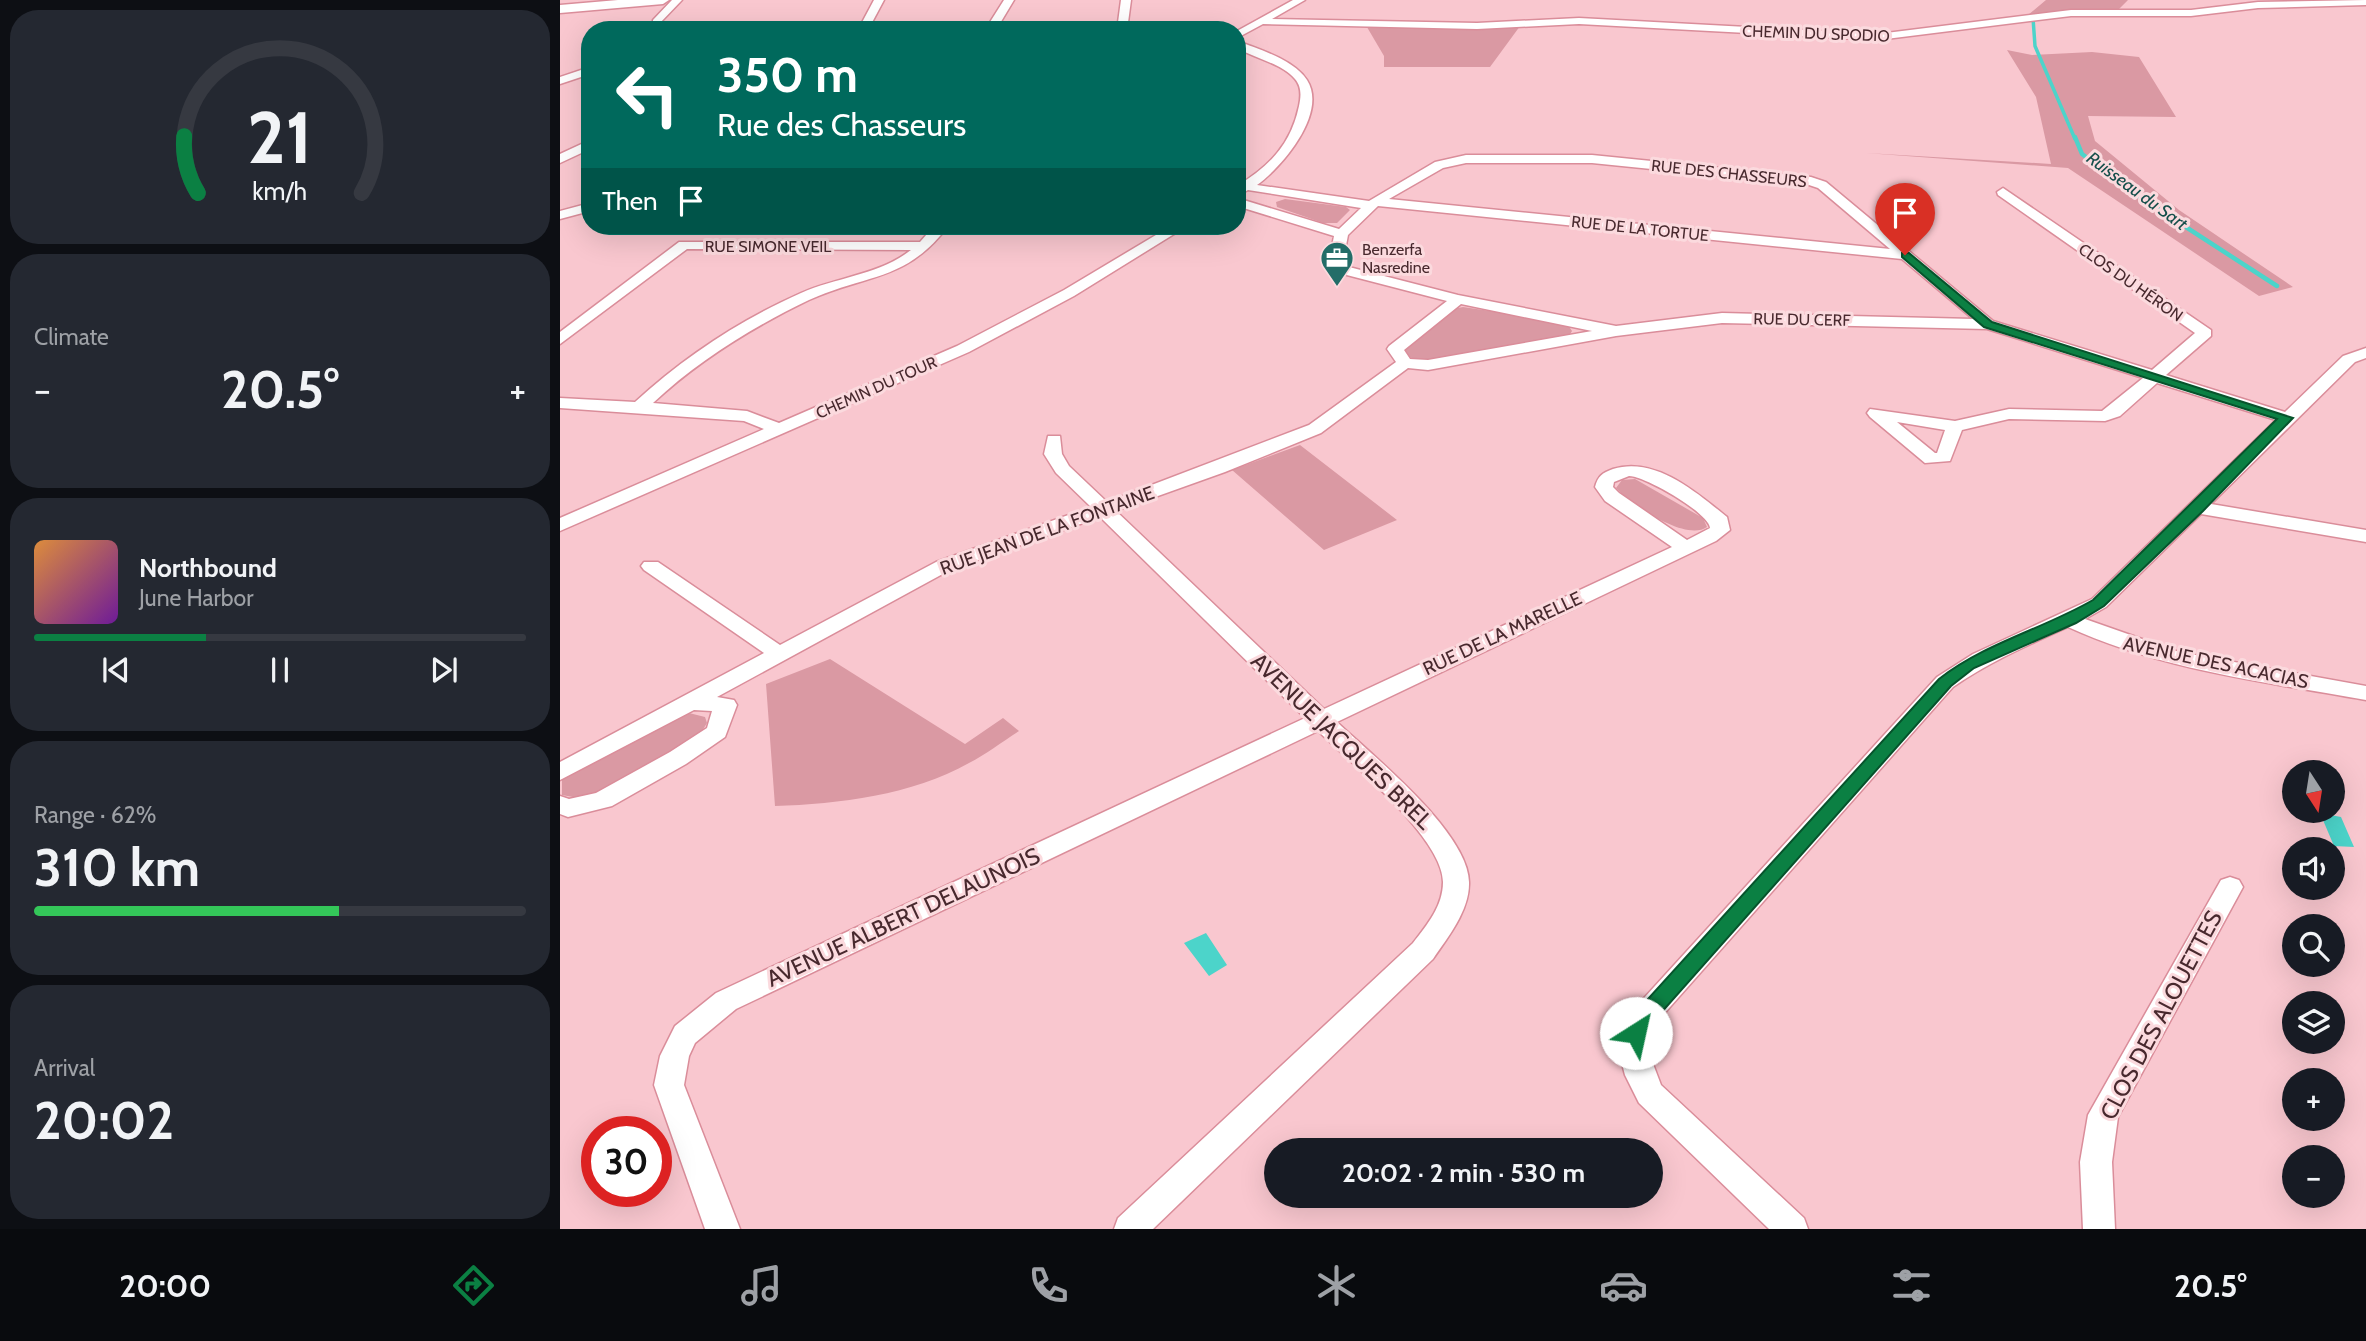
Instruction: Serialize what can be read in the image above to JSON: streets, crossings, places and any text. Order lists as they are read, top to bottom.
{
  "streets": {
    "street": [
      "CHEMIN DU SPODIO",
      "RUE DES CHASSEURS",
      "RUE DE LA TORTUE",
      "RUE SIMONE VEIL",
      "CLOS DU HÉRON",
      "RUE DU CERF",
      "CHEMIN DU TOUR",
      "RUE JEAN DE LA FONTAINE",
      "RUE DE LA MARELLE",
      "AVENUE DES ACACIAS",
      "AVENUE JACQUES BREL",
      "AVENUE ALBERT DELAUNOIS",
      "CLOS DES ALOUETTES"
    ]
  },
  "crossings": [
    ["RUE DES CHASSEURS", "RUE DE LA TORTUE"],
    ["RUE DES CHASSEURS", "CLOS DU HÉRON"],
    ["RUE DES CHASSEURS", "RUE DU CERF"],
    ["RUE DU CERF", "RUE JEAN DE LA FONTAINE"],
    ["RUE JEAN DE LA FONTAINE", "AVENUE JACQUES BREL"],
    ["RUE DE LA MARELLE", "AVENUE JACQUES BREL"],
    ["RUE DE LA MARELLE", "AVENUE ALBERT DELAUNOIS"],
    ["AVENUE JACQUES BREL", "AVENUE ALBERT DELAUNOIS"]
  ],
  "water": ["Ruisseau du Sart"],
  "places": {
    "office": ["Benzerfa Nasredine"]
  },
  "north": "bottom",
  "page": {
    "turn": ["350 m", "Rue des Chasseurs"],
    "then": "Then",
    "tile": [
      "Climate",
      ["Range · 62%", "310 km"],
      ["Arrival", "20:02"]
    ],
    "heat": ["−", "20.5°", "+"],
    "song": ["Northbound", "June Harbor"],
    "map_buttons": ["+", "−"],
    "limit": "30",
    "trip": "20:02 · 2 min · 530 m",
    "tabs": ["20:00", "20.5°"],
    "gauge": ["21", "km/h"]
  }
}
